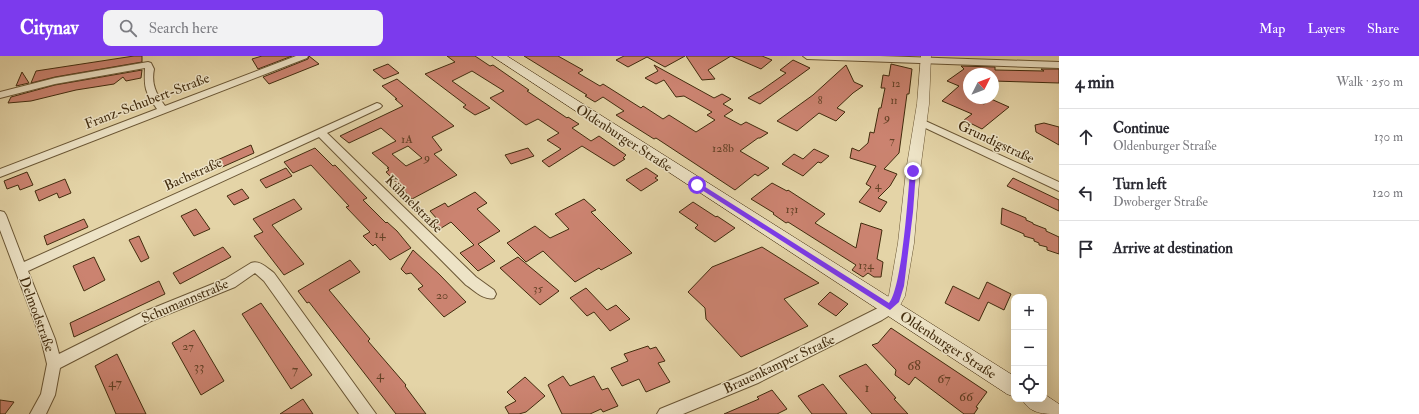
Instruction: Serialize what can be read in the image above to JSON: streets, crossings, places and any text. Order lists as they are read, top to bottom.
{
  "streets": {
    "main road": ["Oldenburger Straße"],
    "street": [
      "Franz-Schubert-Straße",
      "Grundigstraße",
      "Bachstraße",
      "Kühnelstraße",
      "Schumannstraße",
      "Delmodstraße",
      "Brauenkamper Straße"
    ]
  },
  "crossings": [
    ["Oldenburger Straße", "Brauenkamper Straße"],
    ["Bachstraße", "Kühnelstraße"],
    ["Bachstraße", "Delmodstraße"],
    ["Schumannstraße", "Delmodstraße"]
  ],
  "house_numbers": [
    "12",
    "8",
    "11",
    "9",
    "1A",
    "7",
    "128b",
    "9",
    "4",
    "131",
    "14",
    "134",
    "35",
    "20",
    "27",
    "68",
    "33",
    "7",
    "4",
    "67",
    "47",
    "1",
    "66"
  ],
  "north": "top right",
  "page": {
    "header": "Citynav",
    "search": "Search here",
    "nav": ["Map", "Layers", "Share"],
    "heading": ["4 min", "Walk · 250 m"],
    "list": [
      ["Continue", "Oldenburger Straße", "130 m"],
      ["Turn left", "Dwoberger Straße", "120 m"],
      "Arrive at destination"
    ],
    "map_buttons": ["+", "−"]
  }
}
